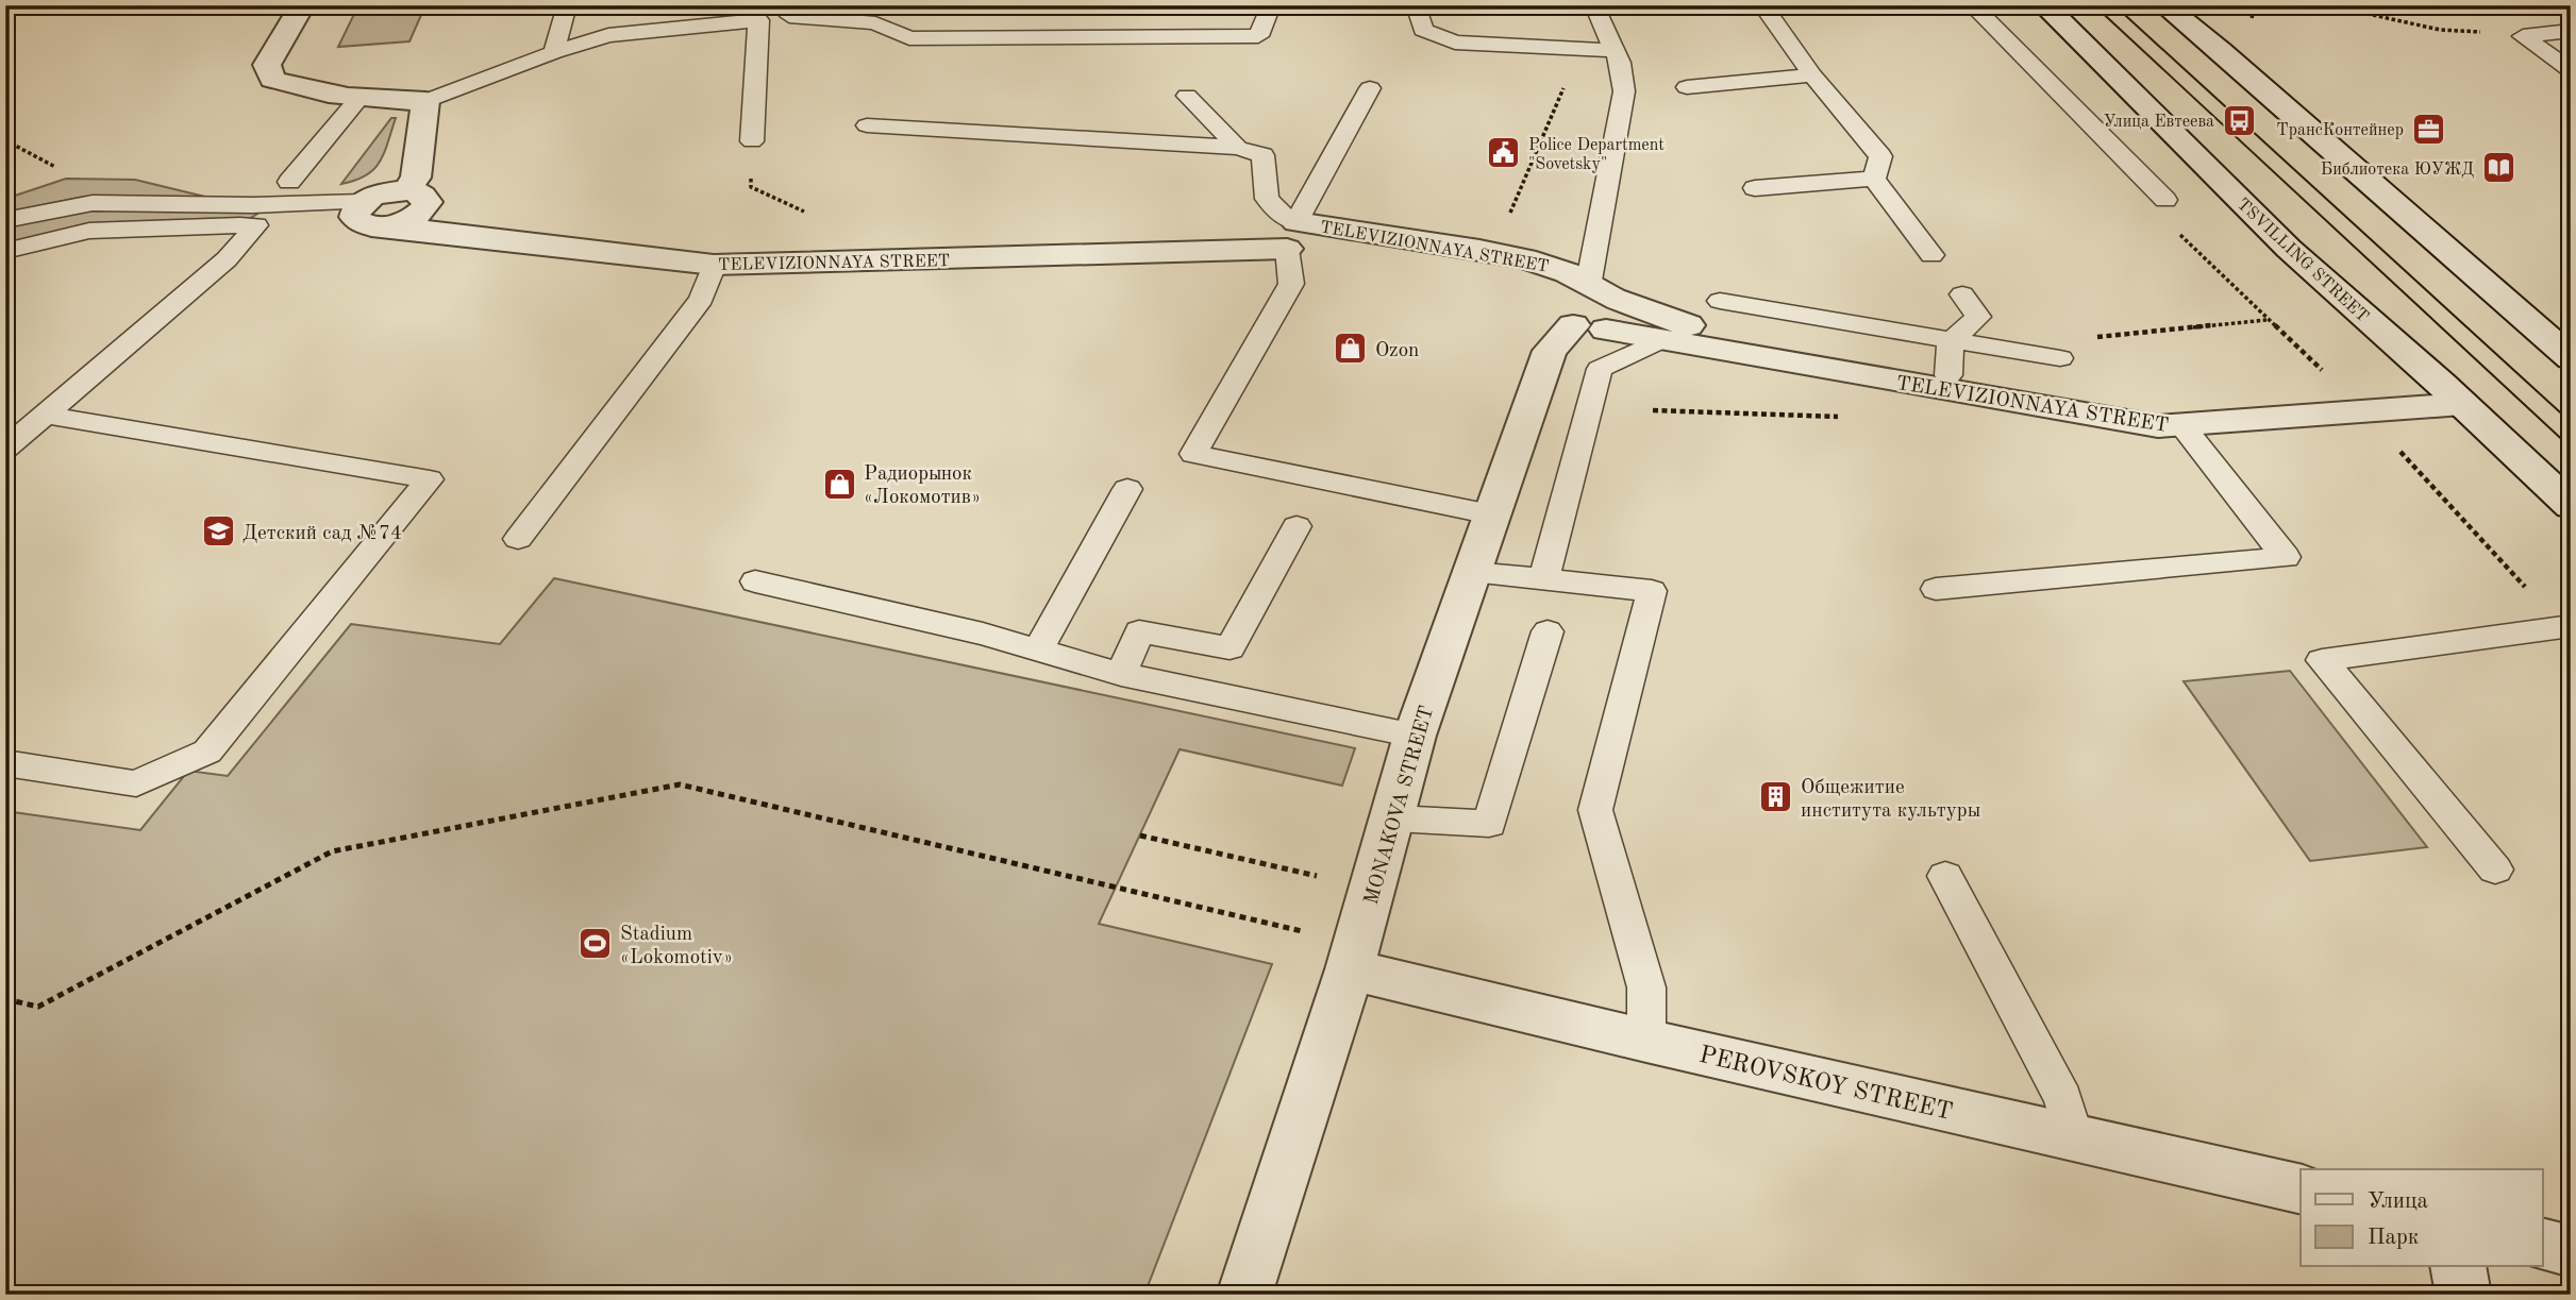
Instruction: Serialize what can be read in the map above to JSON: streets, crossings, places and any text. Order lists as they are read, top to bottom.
{
  "streets": {
    "street": [
      "TELEVIZIONNAYA STREET",
      "TSVILLING STREET",
      "MONAKOVA STREET",
      "PEROVSKOY STREET"
    ]
  },
  "crossings": [
    ["TELEVIZIONNAYA STREET", "TSVILLING STREET"],
    ["TELEVIZIONNAYA STREET", "MONAKOVA STREET"],
    ["MONAKOVA STREET", "PEROVSKOY STREET"]
  ],
  "places": {
    "bus stop": ["Улица Евтеева"],
    "office": ["ТрансКонтейнер"],
    "public building": ["Police Department \"Sovetsky\""],
    "library": ["Библиотека ЮУЖД"],
    "shop": ["Ozon", "Радиорынок «Локомотив»"],
    "school or university": ["Детский сад №74"],
    "building": ["Общежитие института культуры"],
    "sports": ["Stadium «Lokomotiv»"]
  },
  "legend": ["Улица", "Парк"]
}
